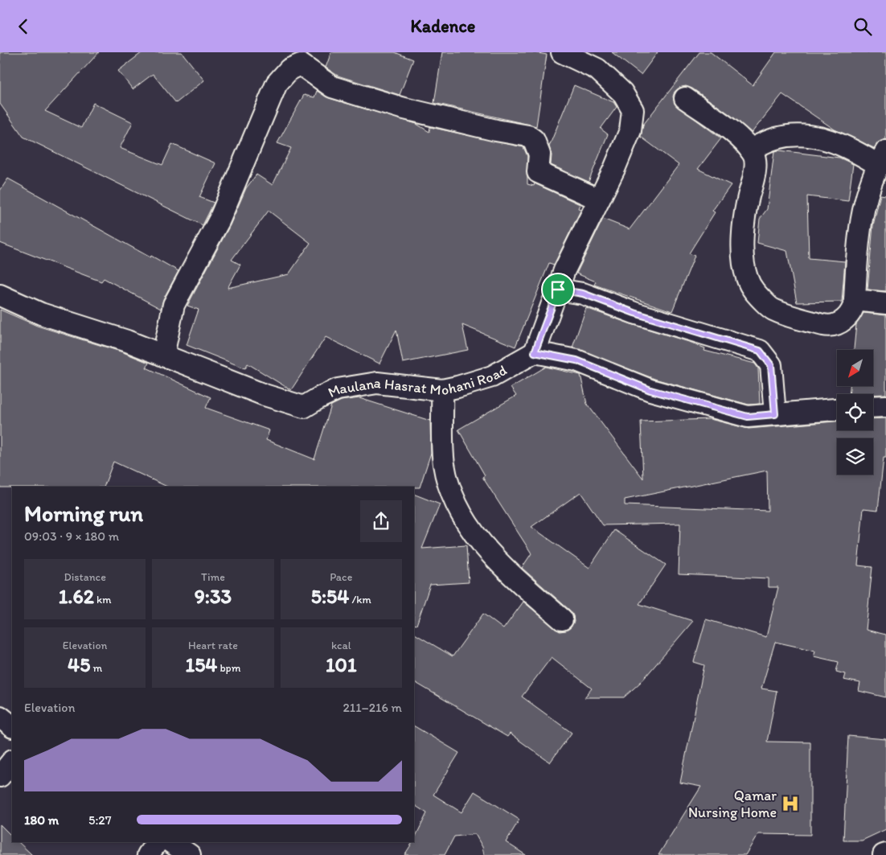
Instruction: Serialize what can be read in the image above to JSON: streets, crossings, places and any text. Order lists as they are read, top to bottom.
{
  "streets": {
    "street": ["Maulana Hasrat Mohani Road"]
  },
  "places": {
    "hospital": ["Qamar Nursing Home"]
  },
  "north": "bottom left",
  "page": {
    "header": "Kadence",
    "heading": ["Morning run", "09:03 · 9 × 180 m"],
    "stats": [
      ["Distance", "1.62 km"],
      ["Time", "9:33"],
      ["Pace", "5:54 /km"],
      ["Elevation", "45 m"],
      ["Heart rate", "154 bpm"],
      ["kcal", "101"]
    ],
    "chart": ["Elevation", "211–216 m"],
    "list": [
      {
        "name": "180 m",
        "note": "5:27"
      }
    ]
  }
}
